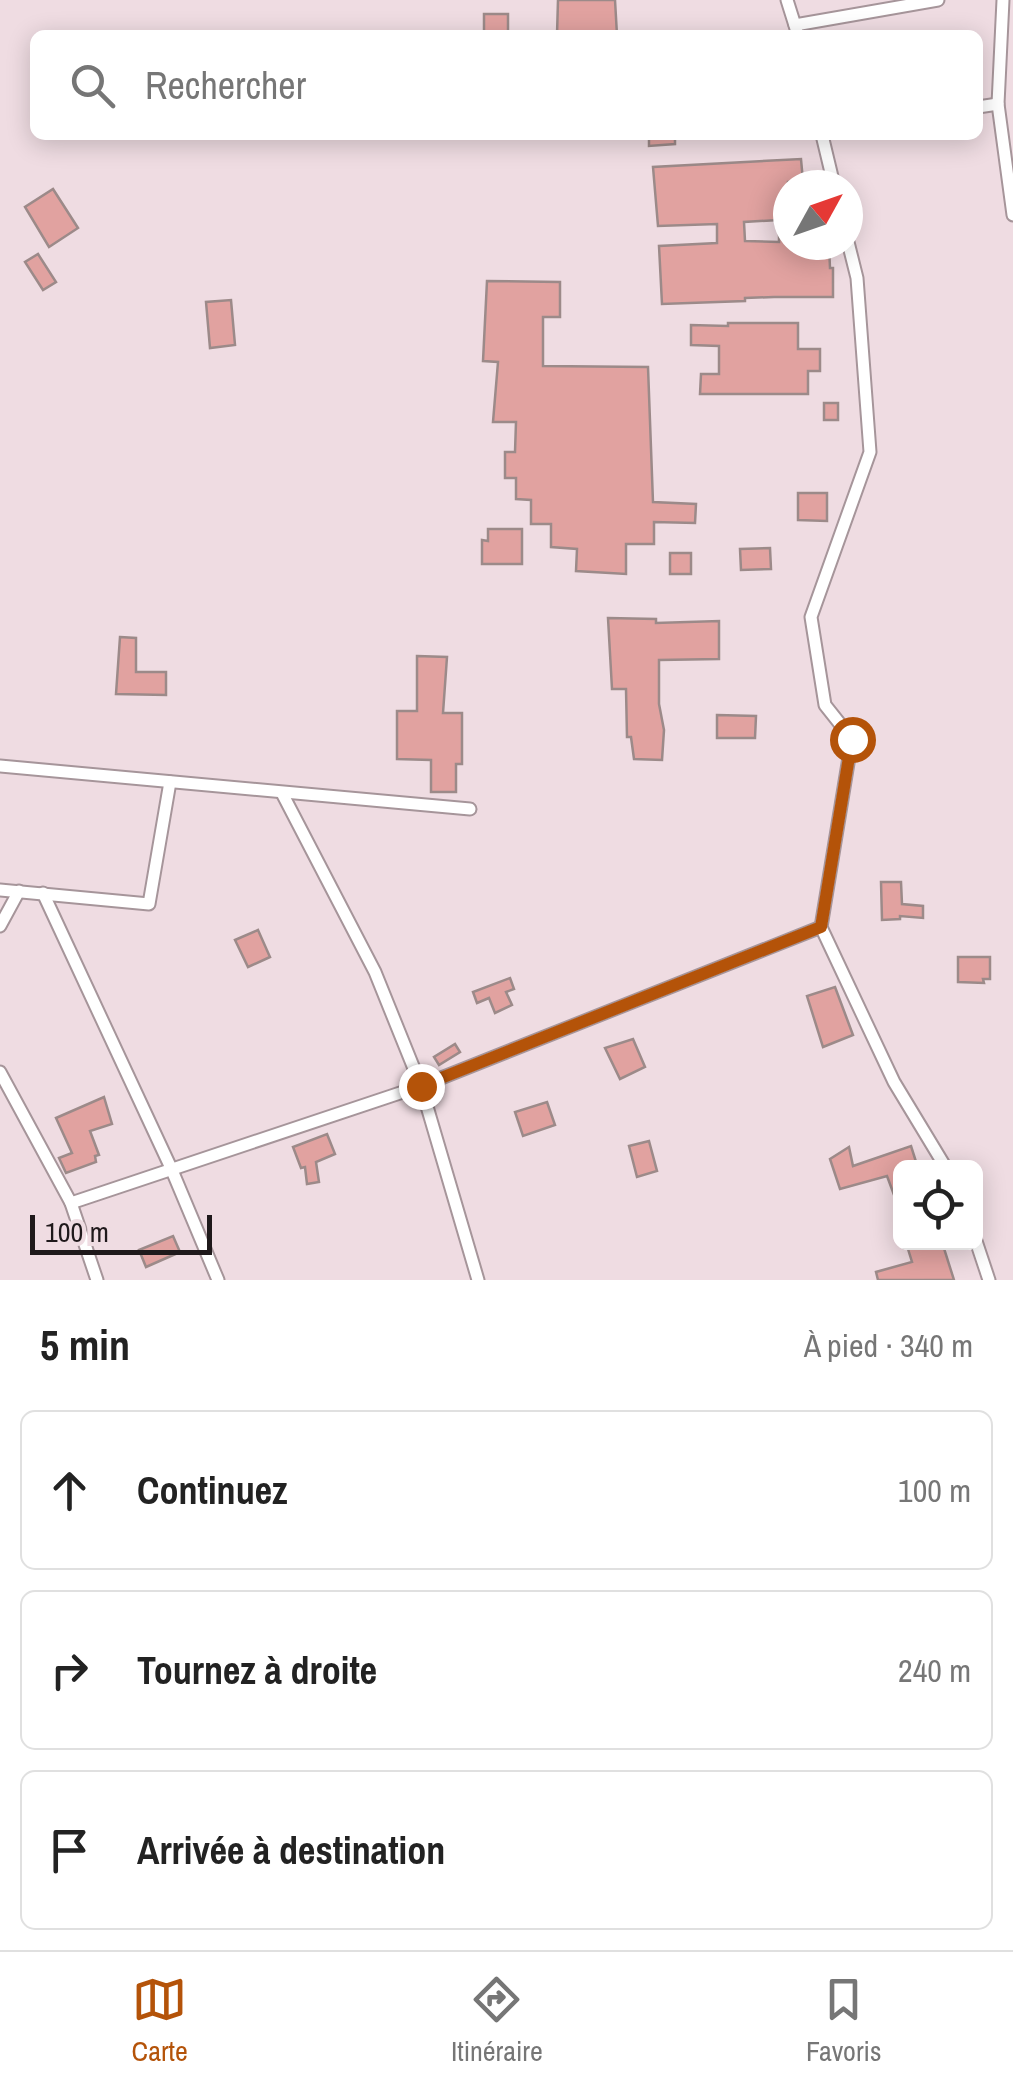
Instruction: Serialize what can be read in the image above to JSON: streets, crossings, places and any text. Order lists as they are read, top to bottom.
{
  "scale_bar": "100 m",
  "north": "top right",
  "page": {
    "search": "Rechercher",
    "scale": "100 m",
    "heading": ["5 min", "À pied · 340 m"],
    "list": [
      ["Continuez", "100 m"],
      ["Tournez à droite", "240 m"],
      "Arrivée à destination"
    ],
    "nav": ["Carte", "Itinéraire", "Favoris"]
  }
}
